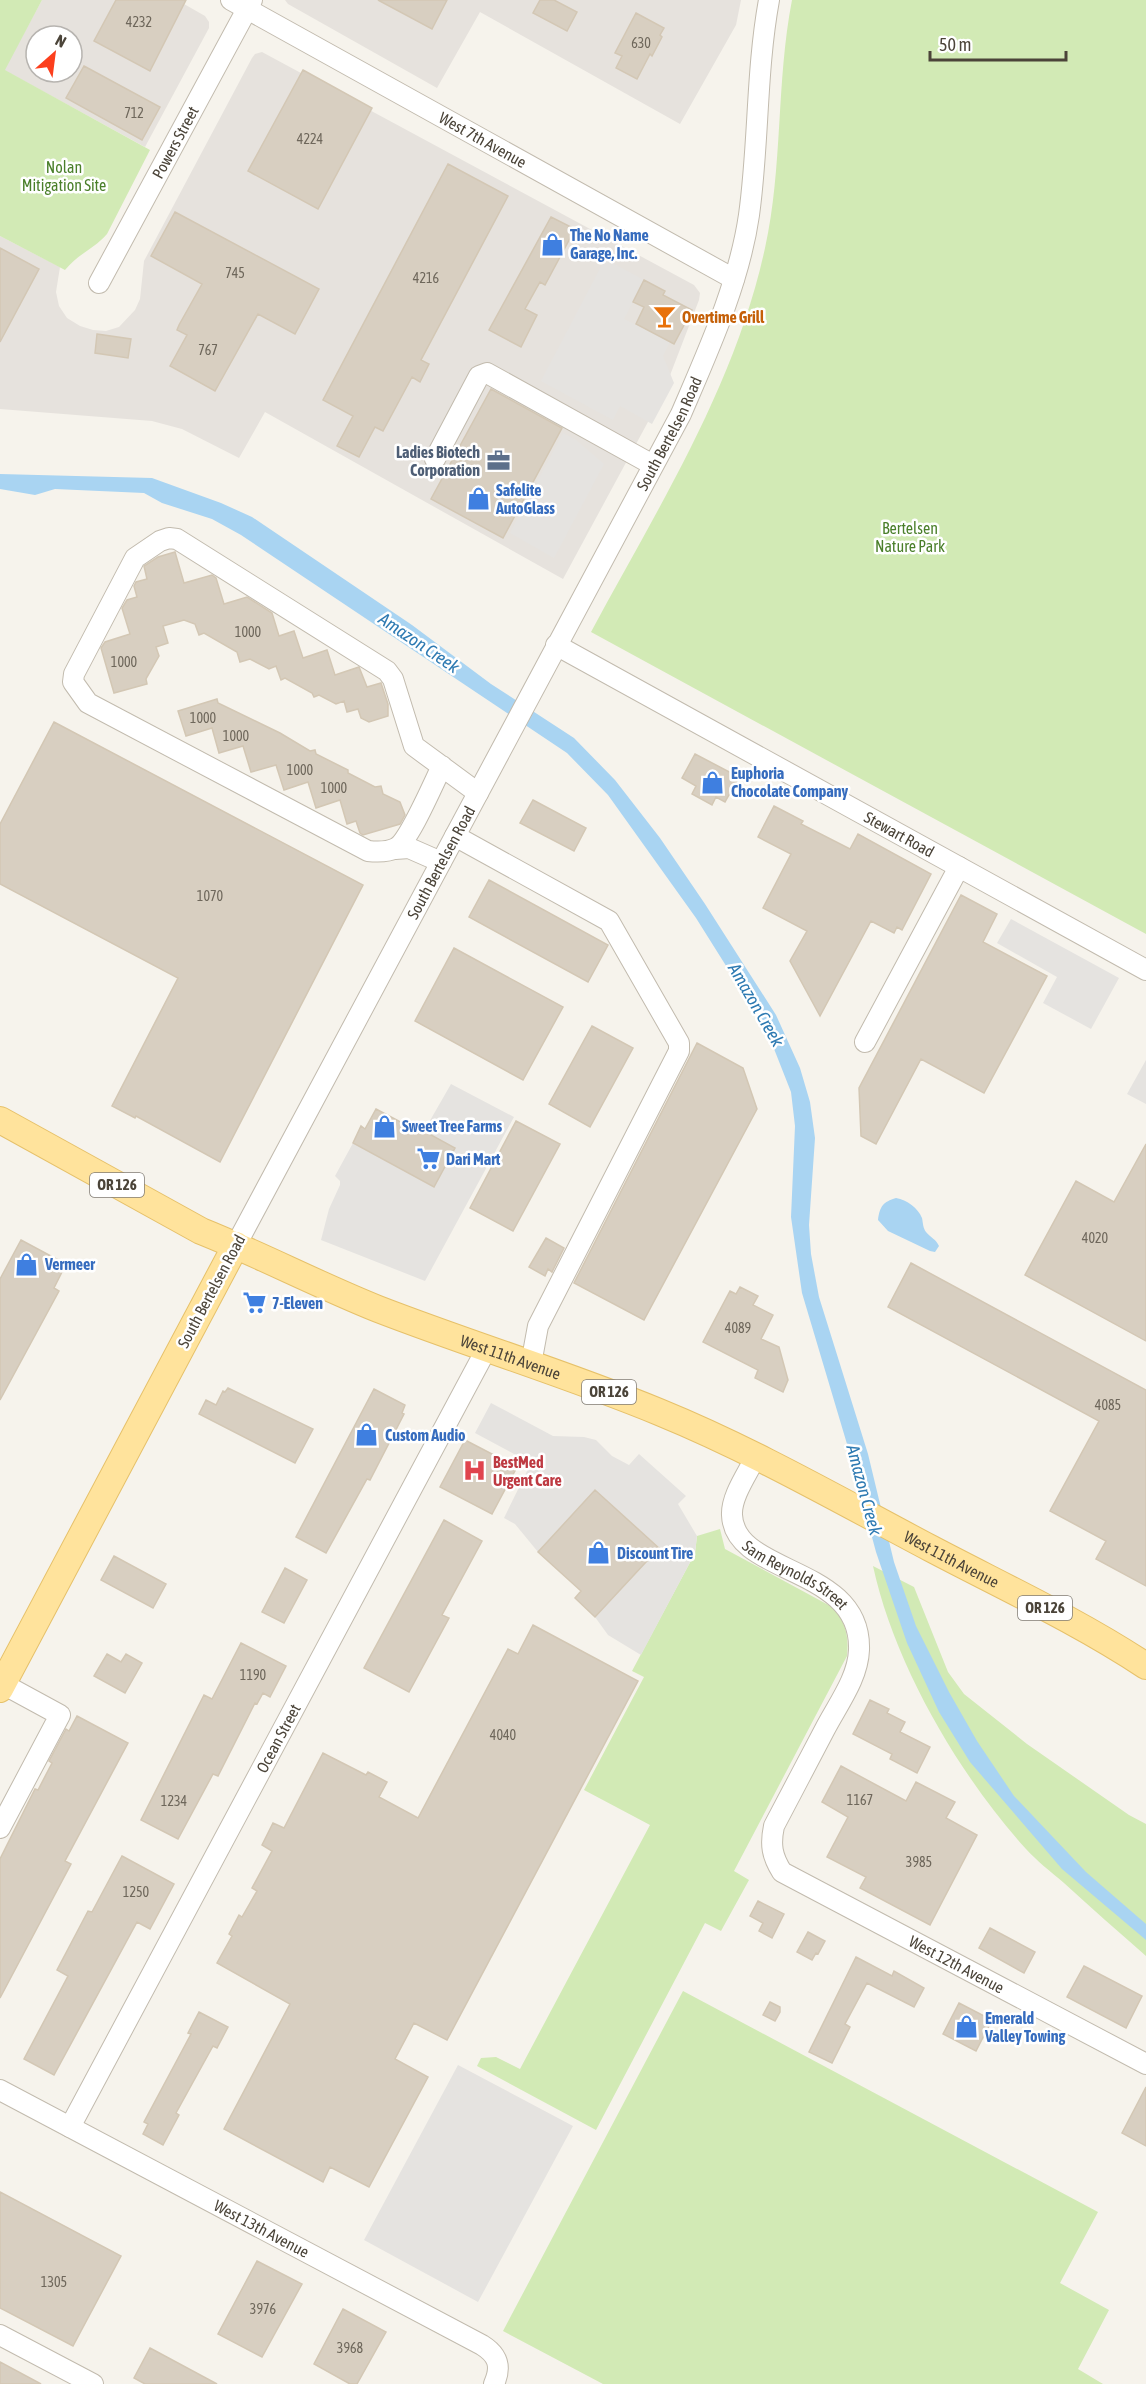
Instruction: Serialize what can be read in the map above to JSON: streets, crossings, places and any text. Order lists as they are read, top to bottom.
{
  "streets": {
    "main road": ["South Bertelsen Road", "OR 126", "West 11th Avenue"],
    "street": [
      "West 7th Avenue",
      "Powers Street",
      "Stewart Road",
      "Sam Reynolds Street",
      "Ocean Street",
      "West 12th Avenue",
      "West 13th Avenue"
    ]
  },
  "crossings": [
    ["West 7th Avenue", "Powers Street"],
    ["West 7th Avenue", "South Bertelsen Road"],
    ["South Bertelsen Road", "Stewart Road"],
    ["South Bertelsen Road", "West 11th Avenue"],
    ["West 11th Avenue", "Sam Reynolds Street"],
    ["West 11th Avenue", "Ocean Street"],
    ["Sam Reynolds Street", "West 12th Avenue"],
    ["Ocean Street", "West 13th Avenue"]
  ],
  "water": ["Amazon Creek"],
  "parks": ["Nolan Mitigation Site", "Bertelsen Nature Park"],
  "places": {
    "shop": [
      "The No Name Garage, Inc.",
      "Safelite AutoGlass",
      "Euphoria Chocolate Company",
      "Sweet Tree Farms",
      "Vermeer",
      "Custom Audio",
      "Discount Tire",
      "Emerald Valley Towing"
    ],
    "bar": ["Overtime Grill"],
    "office": ["Ladies Biotech Corporation"],
    "supermarket": ["Dari Mart", "7-Eleven"],
    "hospital": ["BestMed Urgent Care"]
  },
  "house_numbers": [
    "4232",
    "630",
    "712",
    "4224",
    "745",
    "4216",
    "767",
    "1000",
    "1000",
    "1000",
    "1000",
    "1000",
    "1000",
    "1070",
    "4020",
    "4089",
    "4085",
    "1190",
    "4040",
    "1167",
    "1234",
    "3985",
    "1250",
    "1305",
    "3976",
    "3968"
  ],
  "scale_bar": "50 m",
  "north": "top right"
}
